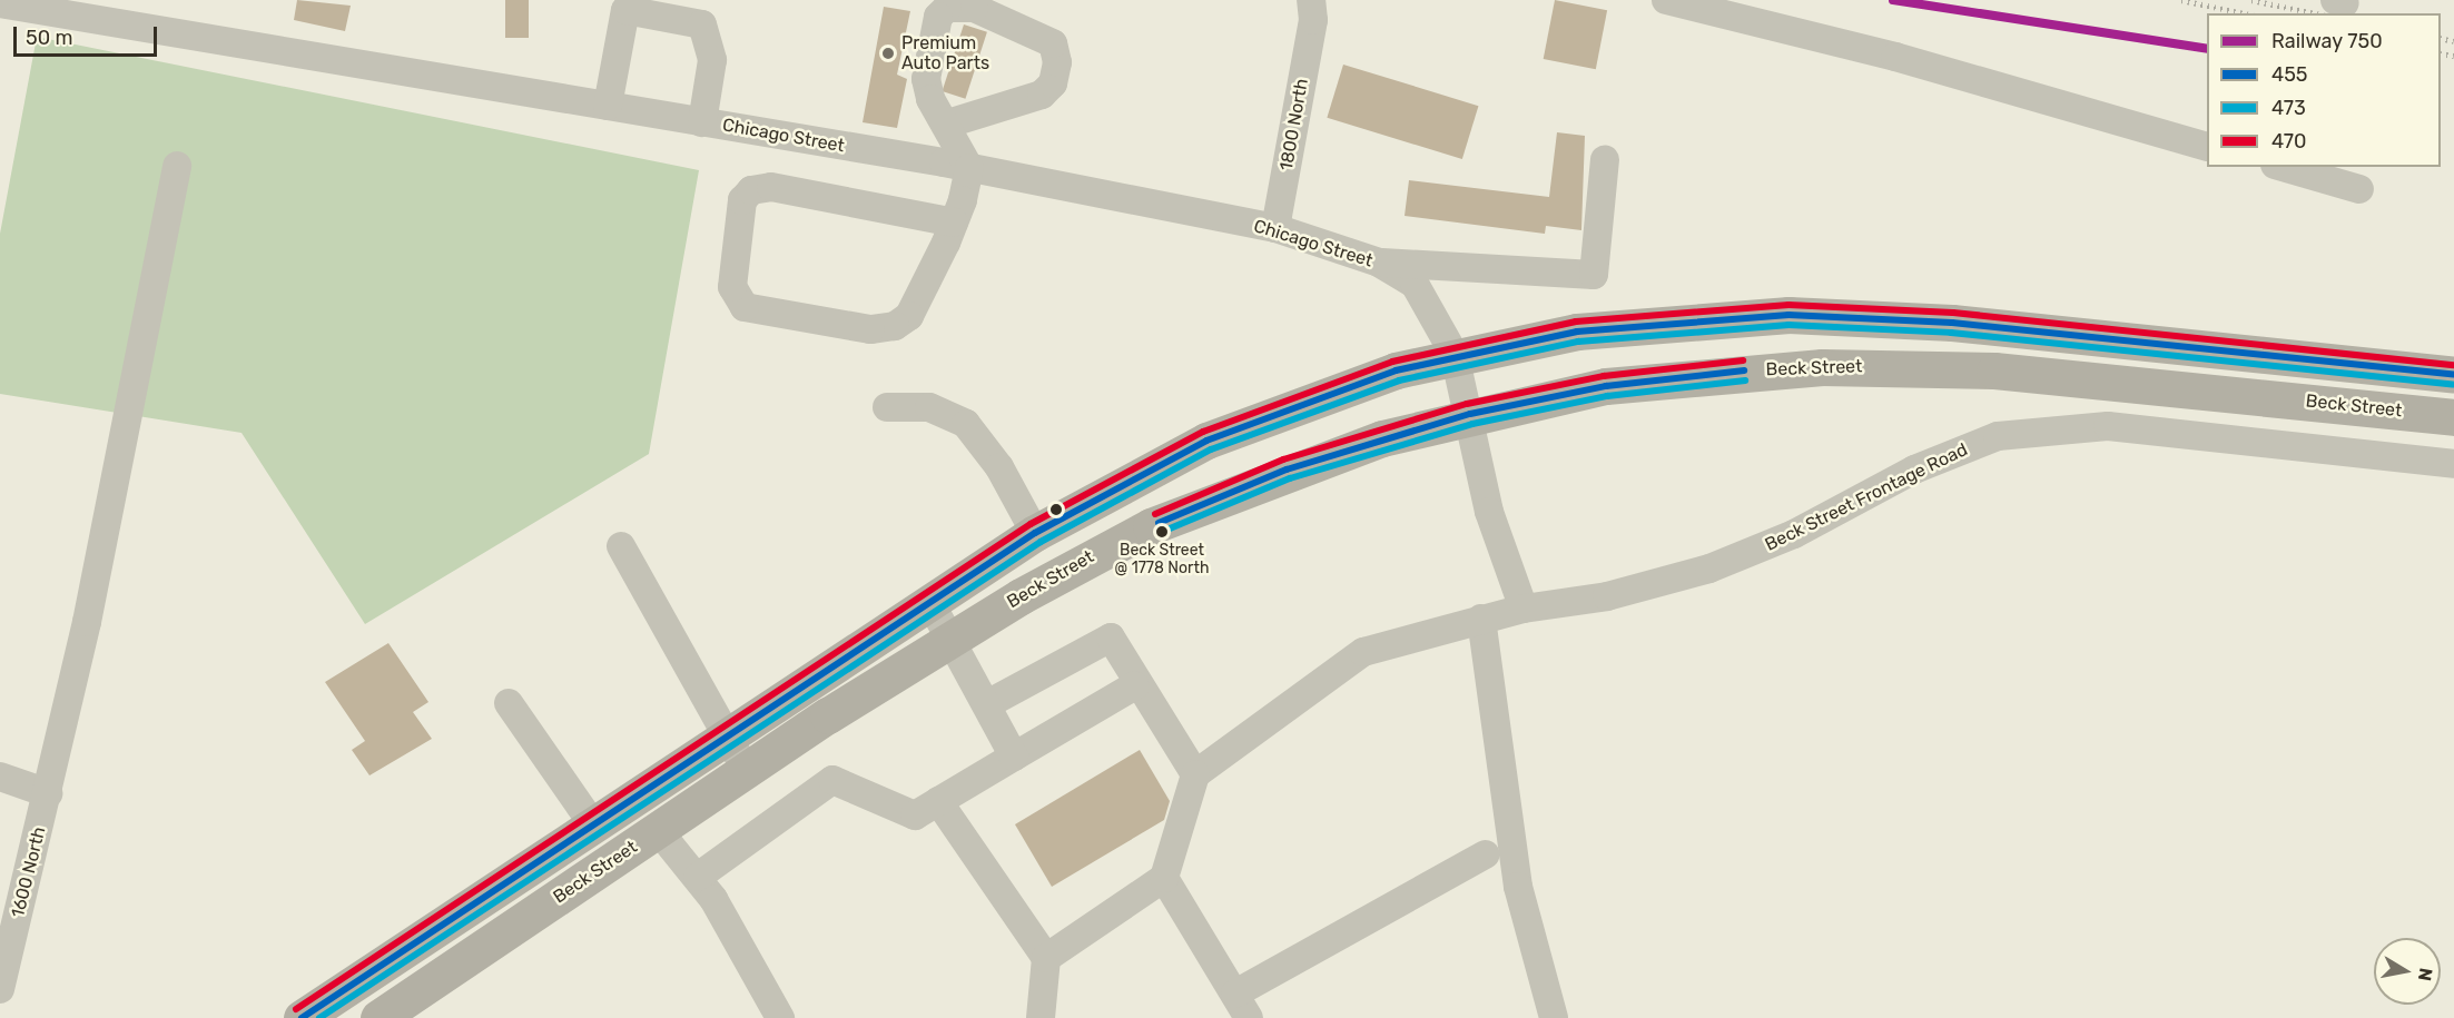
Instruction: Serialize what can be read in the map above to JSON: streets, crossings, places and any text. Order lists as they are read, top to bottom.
{
  "streets": {
    "main road": ["Beck Street"],
    "street": [
      "1800 North",
      "Chicago Street",
      "Beck Street Frontage Road",
      "1600 North"
    ]
  },
  "crossings": [
    ["1800 North", "Chicago Street"],
    ["Chicago Street", "Beck Street"]
  ],
  "places": ["Premium Auto Parts", "Beck Street @ 1778 North"],
  "lines": [
    "rail line 750",
    "transit line 470",
    "transit line 455",
    "transit line 473"
  ],
  "legend": [
    "Railway 750",
    "455",
    "473",
    "470"
  ],
  "scale_bar": "50 m",
  "north": "right"
}
